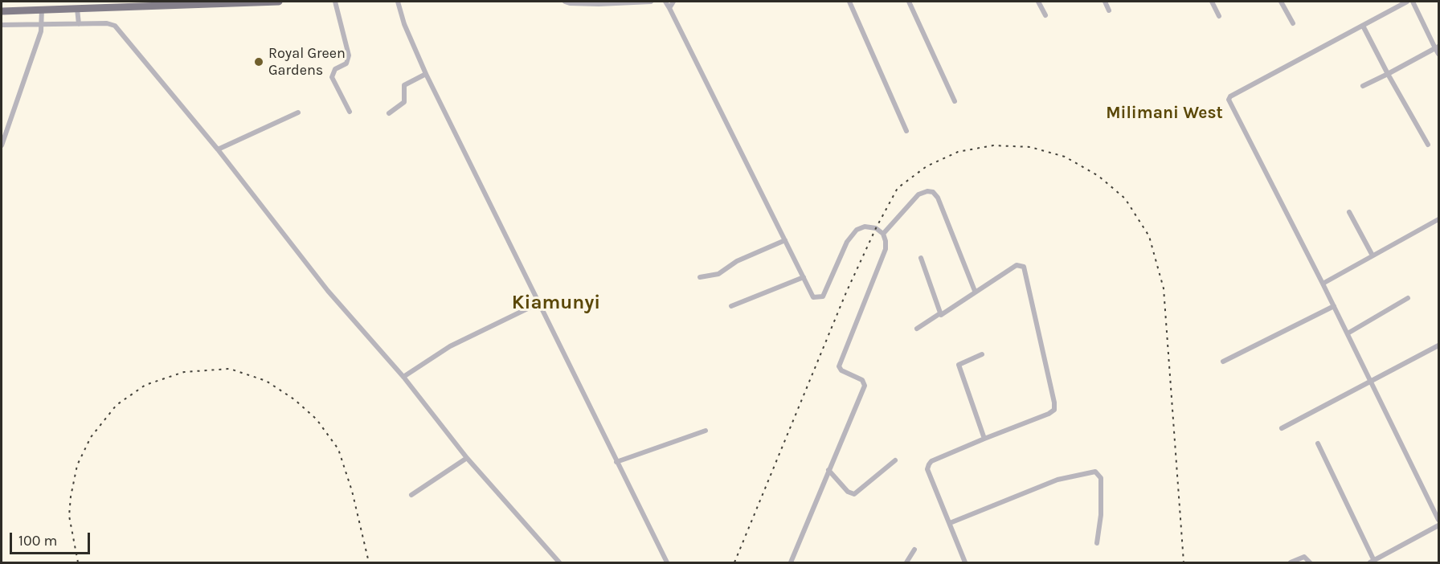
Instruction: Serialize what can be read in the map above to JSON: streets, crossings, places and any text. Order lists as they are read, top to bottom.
{
  "districts": ["Milimani West", "Kiamunyi"],
  "places": ["Royal Green Gardens"],
  "scale_bar": "100 m"
}
